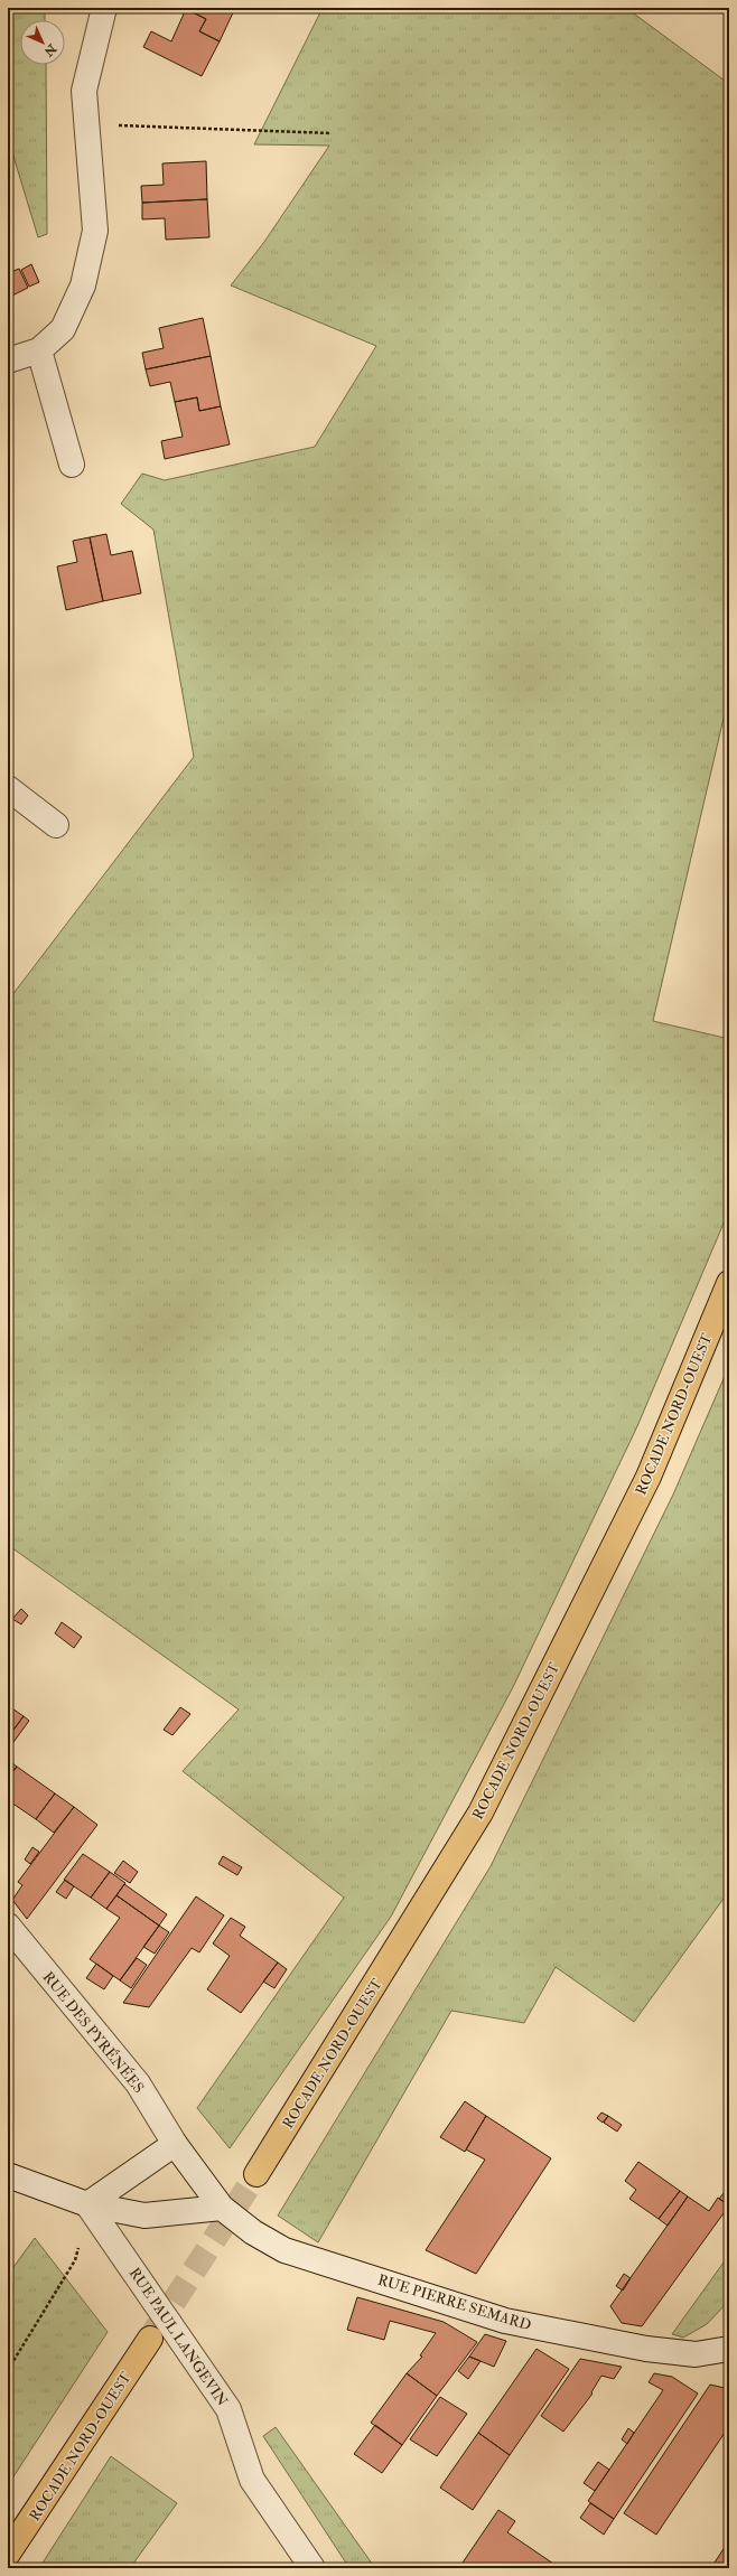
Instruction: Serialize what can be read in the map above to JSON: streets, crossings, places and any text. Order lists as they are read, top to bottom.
{
  "streets": {
    "main road": ["ROCADE NORD-OUEST"],
    "street": ["RUE DES PYRÉNÉES", "RUE PIERRE SEMARD", "RUE PAUL LANGEVIN"]
  },
  "crossings": [
    ["RUE DES PYRÉNÉES", "RUE PIERRE SEMARD"]
  ],
  "north": "bottom right"
}
